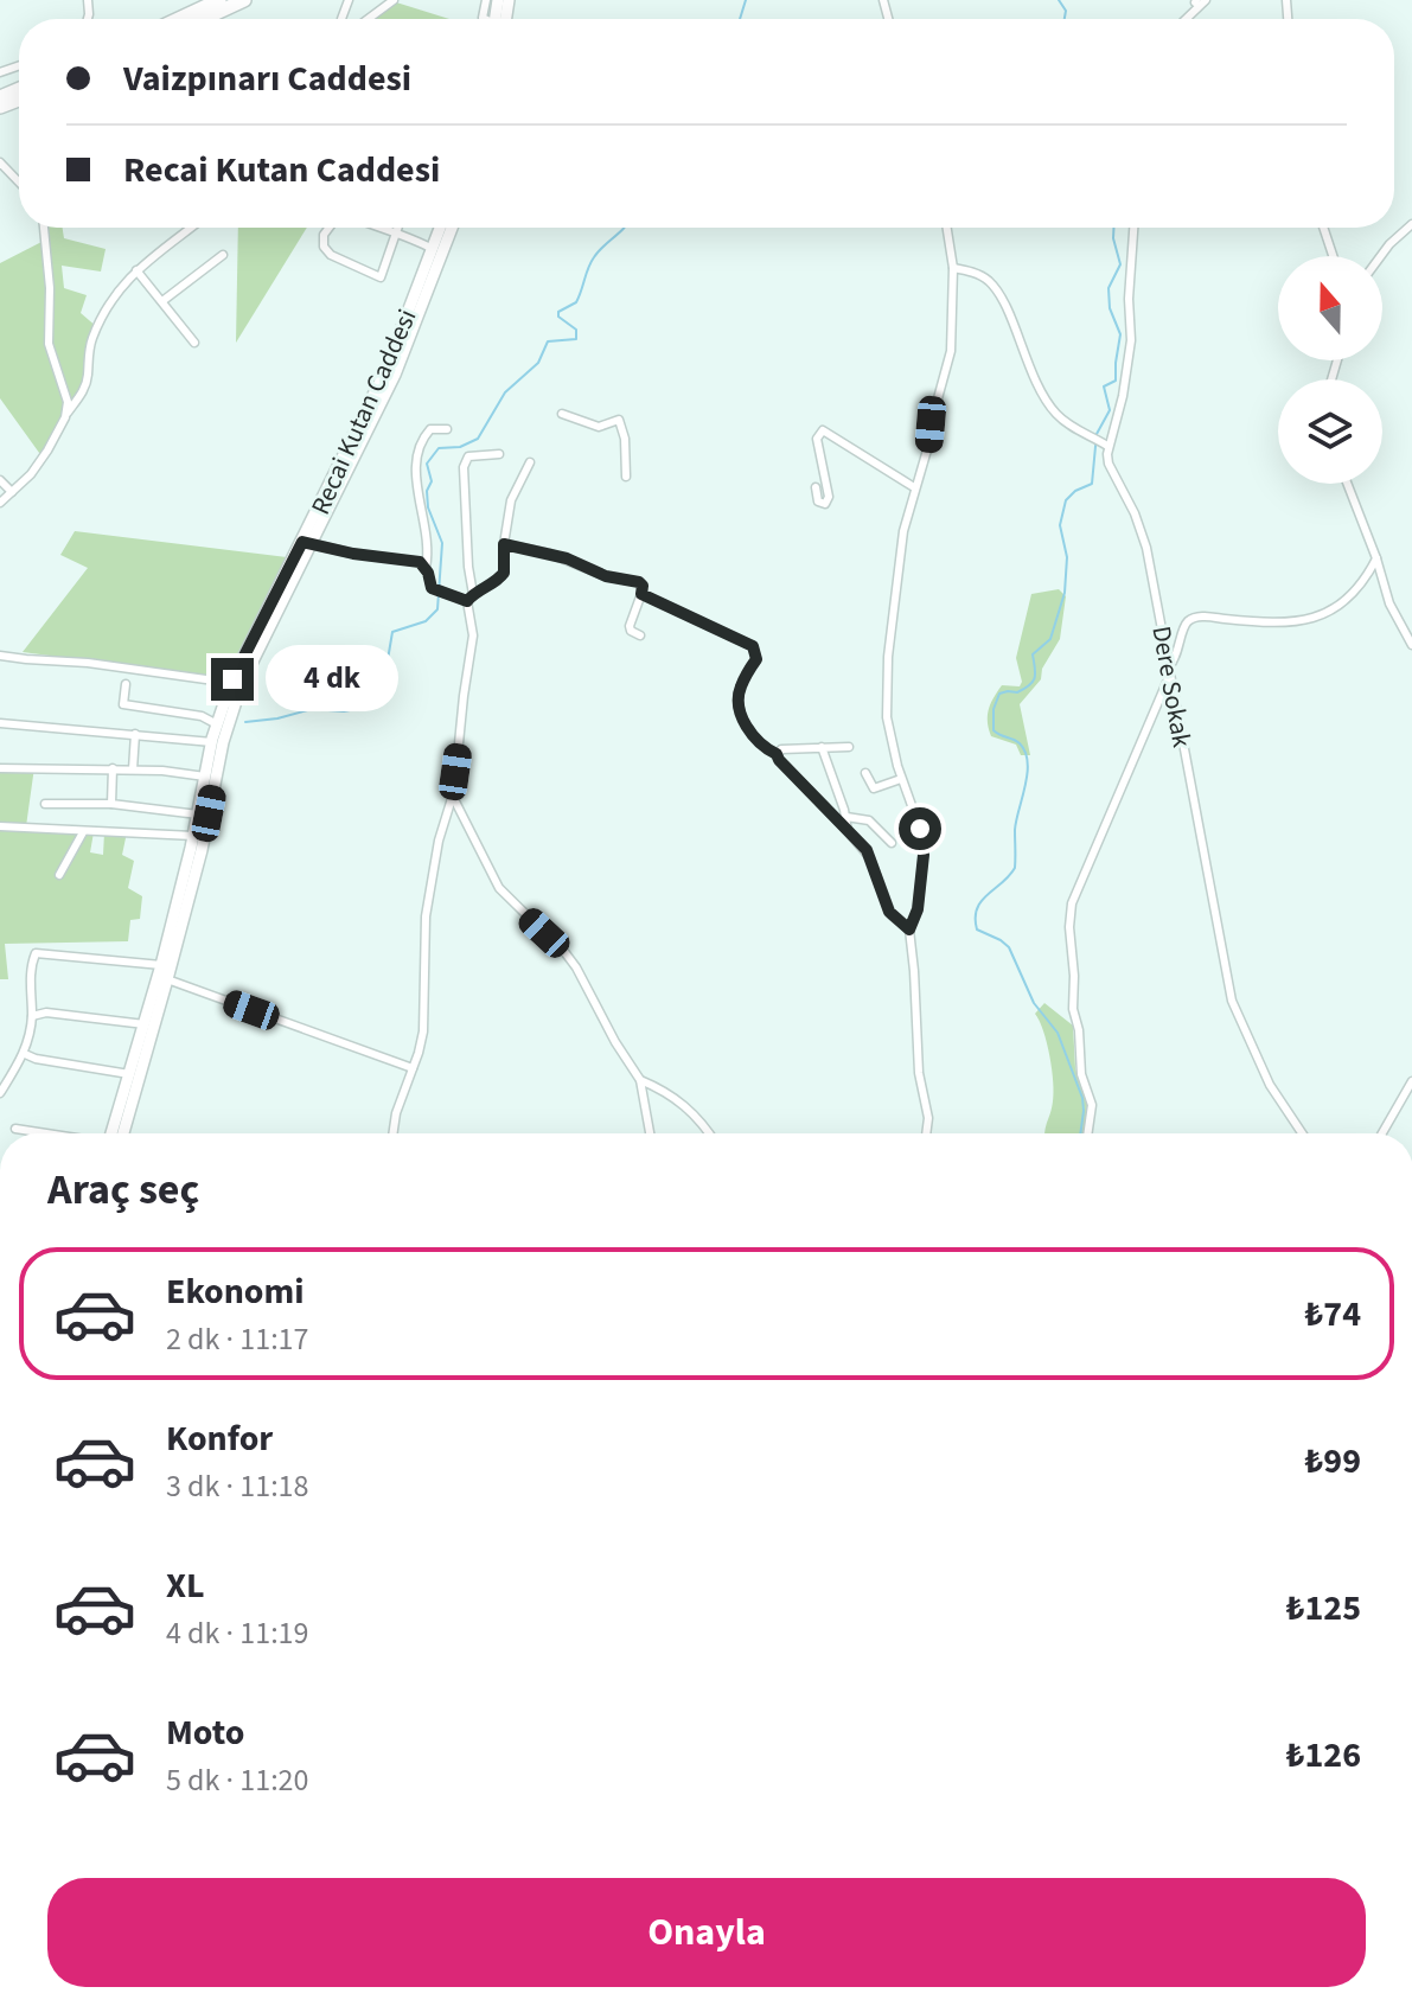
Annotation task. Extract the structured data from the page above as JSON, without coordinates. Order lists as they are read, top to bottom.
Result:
{
  "streets": {
    "main road": ["Recai Kutan Caddesi"],
    "street": ["Dere Sokak"]
  },
  "north": "top",
  "page": {
    "banner": ["Vaizpınarı Caddesi", "Recai Kutan Caddesi"],
    "bubble": "4 dk",
    "heading": "Araç seç",
    "list": [
      {
        "name": "Ekonomi",
        "note": "2 dk · 11:17",
        "value": "₺74"
      },
      {
        "name": "Konfor",
        "note": "3 dk · 11:18",
        "value": "₺99"
      },
      {
        "name": "XL",
        "note": "4 dk · 11:19",
        "value": "₺125"
      },
      {
        "name": "Moto",
        "note": "5 dk · 11:20",
        "value": "₺126"
      }
    ],
    "buttons": "Onayla"
  }
}
